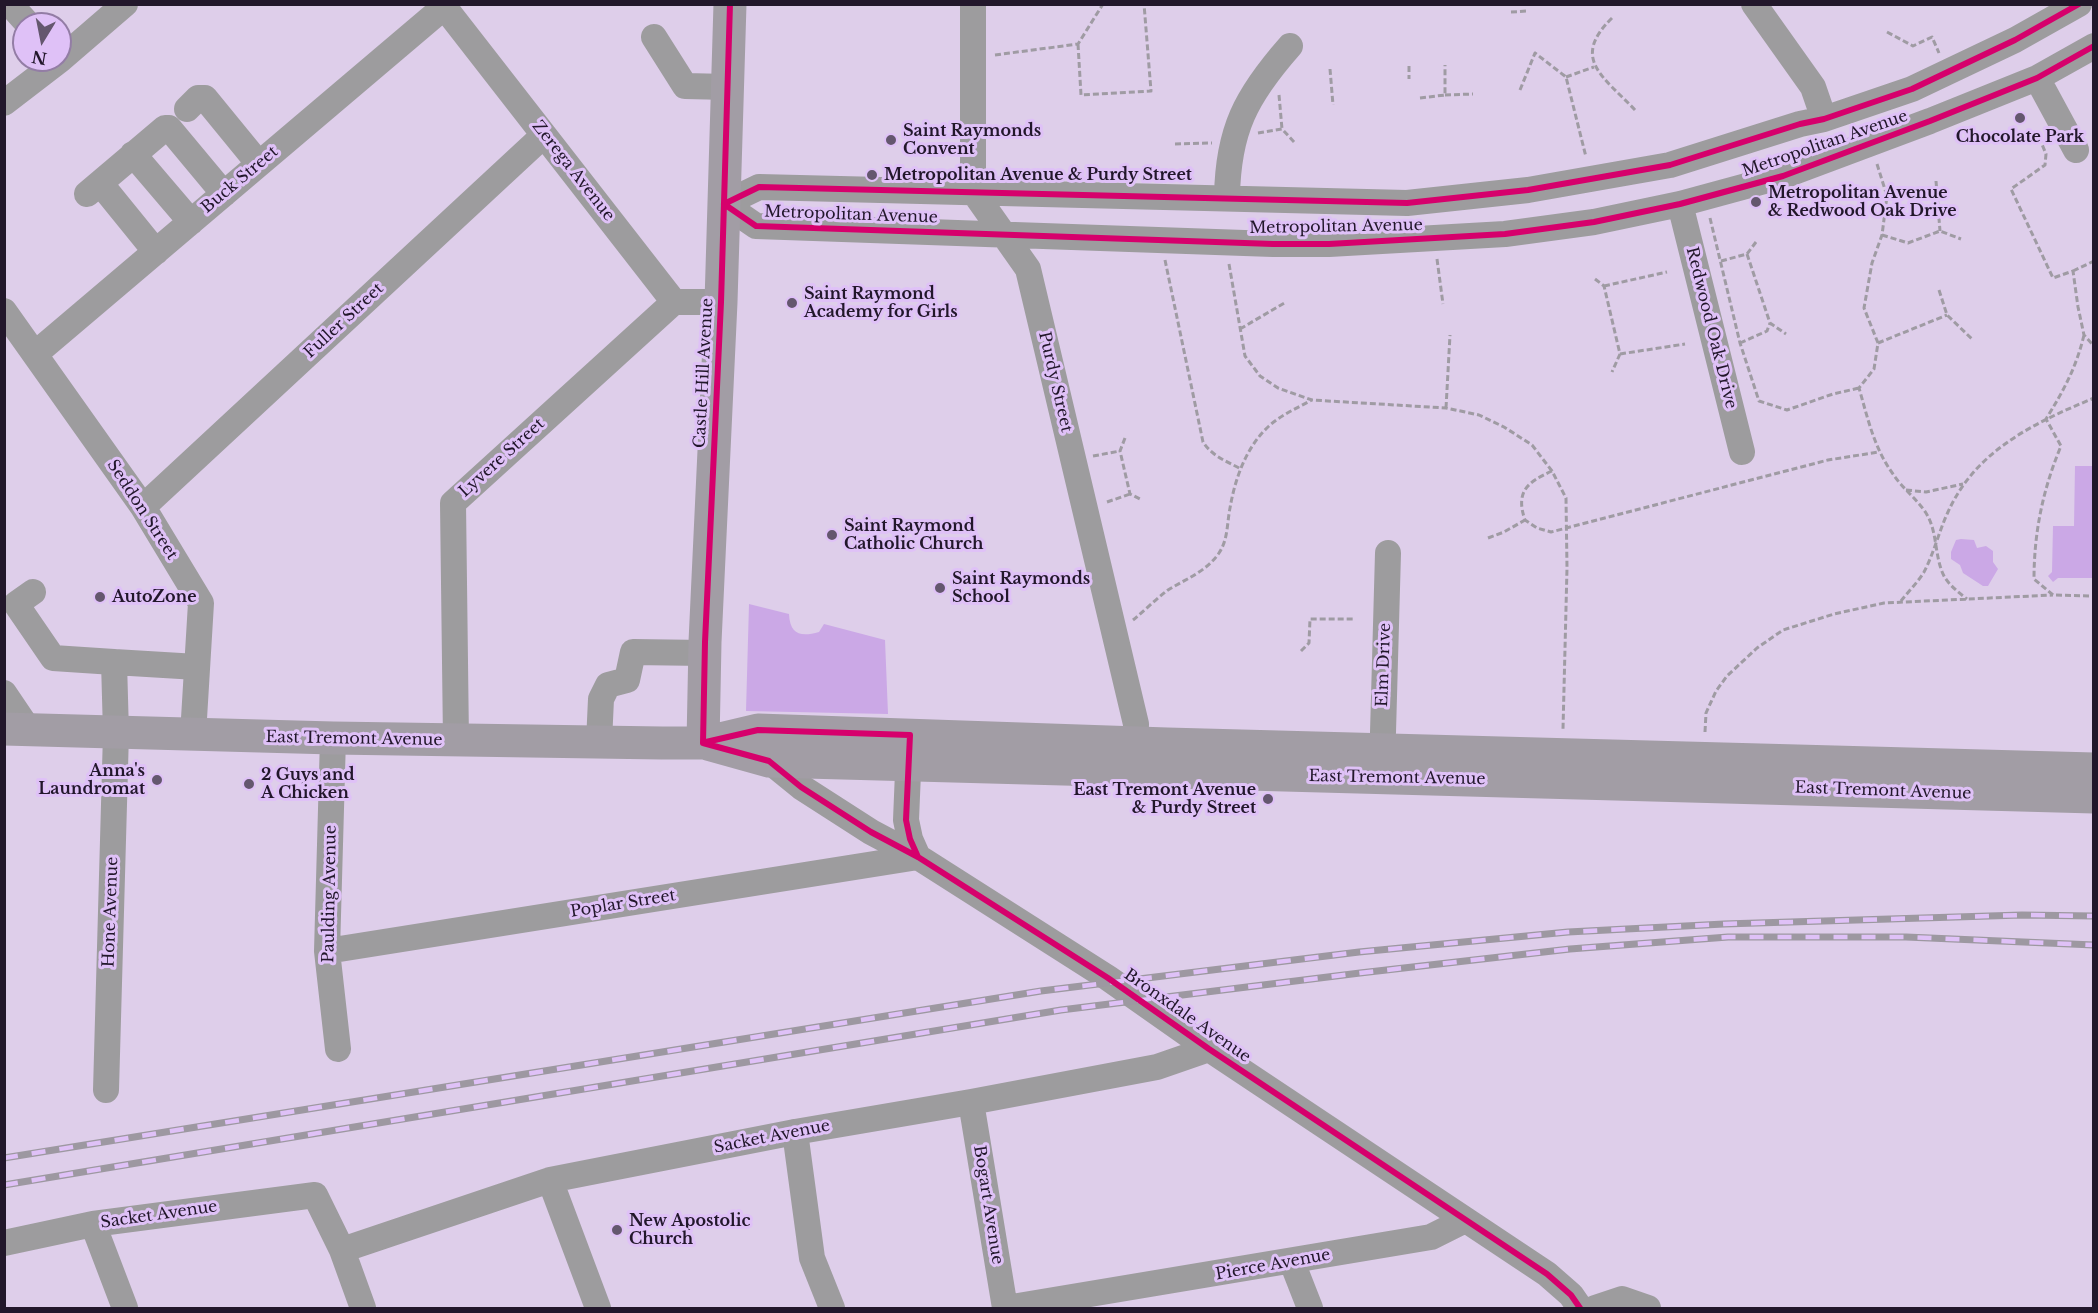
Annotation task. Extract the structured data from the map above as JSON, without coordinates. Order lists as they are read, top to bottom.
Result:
{
  "streets": {
    "main road": ["Castle Hill Avenue", "East Tremont Avenue"],
    "street": [
      "Metropolitan Avenue",
      "Zerega Avenue",
      "Buck Street",
      "Fuller Street",
      "Redwood Oak Drive",
      "Purdy Street",
      "Lyvere Street",
      "Seddon Street",
      "Elm Drive",
      "Paulding Avenue",
      "Poplar Street",
      "Hone Avenue",
      "Bronxdale Avenue",
      "Sacket Avenue",
      "Bogart Avenue",
      "Pierce Avenue"
    ]
  },
  "crossings": [
    ["Metropolitan Avenue", "Redwood Oak Drive"],
    ["Metropolitan Avenue", "Castle Hill Avenue"],
    ["Metropolitan Avenue", "Purdy Street"],
    ["Zerega Avenue", "Buck Street"],
    ["Zerega Avenue", "Fuller Street"],
    ["Zerega Avenue", "Lyvere Street"],
    ["Buck Street", "Seddon Street"],
    ["Fuller Street", "Seddon Street"],
    ["Castle Hill Avenue", "East Tremont Avenue"],
    ["Purdy Street", "East Tremont Avenue"],
    ["Lyvere Street", "East Tremont Avenue"],
    ["Seddon Street", "East Tremont Avenue"],
    ["Elm Drive", "East Tremont Avenue"],
    ["East Tremont Avenue", "Paulding Avenue"],
    ["East Tremont Avenue", "Hone Avenue"],
    ["East Tremont Avenue", "Bronxdale Avenue"],
    ["Paulding Avenue", "Poplar Street"],
    ["Poplar Street", "Bronxdale Avenue"],
    ["Bronxdale Avenue", "Sacket Avenue"],
    ["Bronxdale Avenue", "Pierce Avenue"],
    ["Sacket Avenue", "Bogart Avenue"],
    ["Bogart Avenue", "Pierce Avenue"]
  ],
  "places": [
    "Chocolate Park",
    "Saint Raymonds Convent",
    "Metropolitan Avenue & Purdy Street",
    "Metropolitan Avenue & Redwood Oak Drive",
    "Saint Raymond Academy for Girls",
    "Saint Raymond Catholic Church",
    "Saint Raymonds School",
    "AutoZone",
    "Anna's Laundromat",
    "2 Guys and A Chicken",
    "East Tremont Avenue & Purdy Street",
    "New Apostolic Church"
  ],
  "north": "bottom"
}
